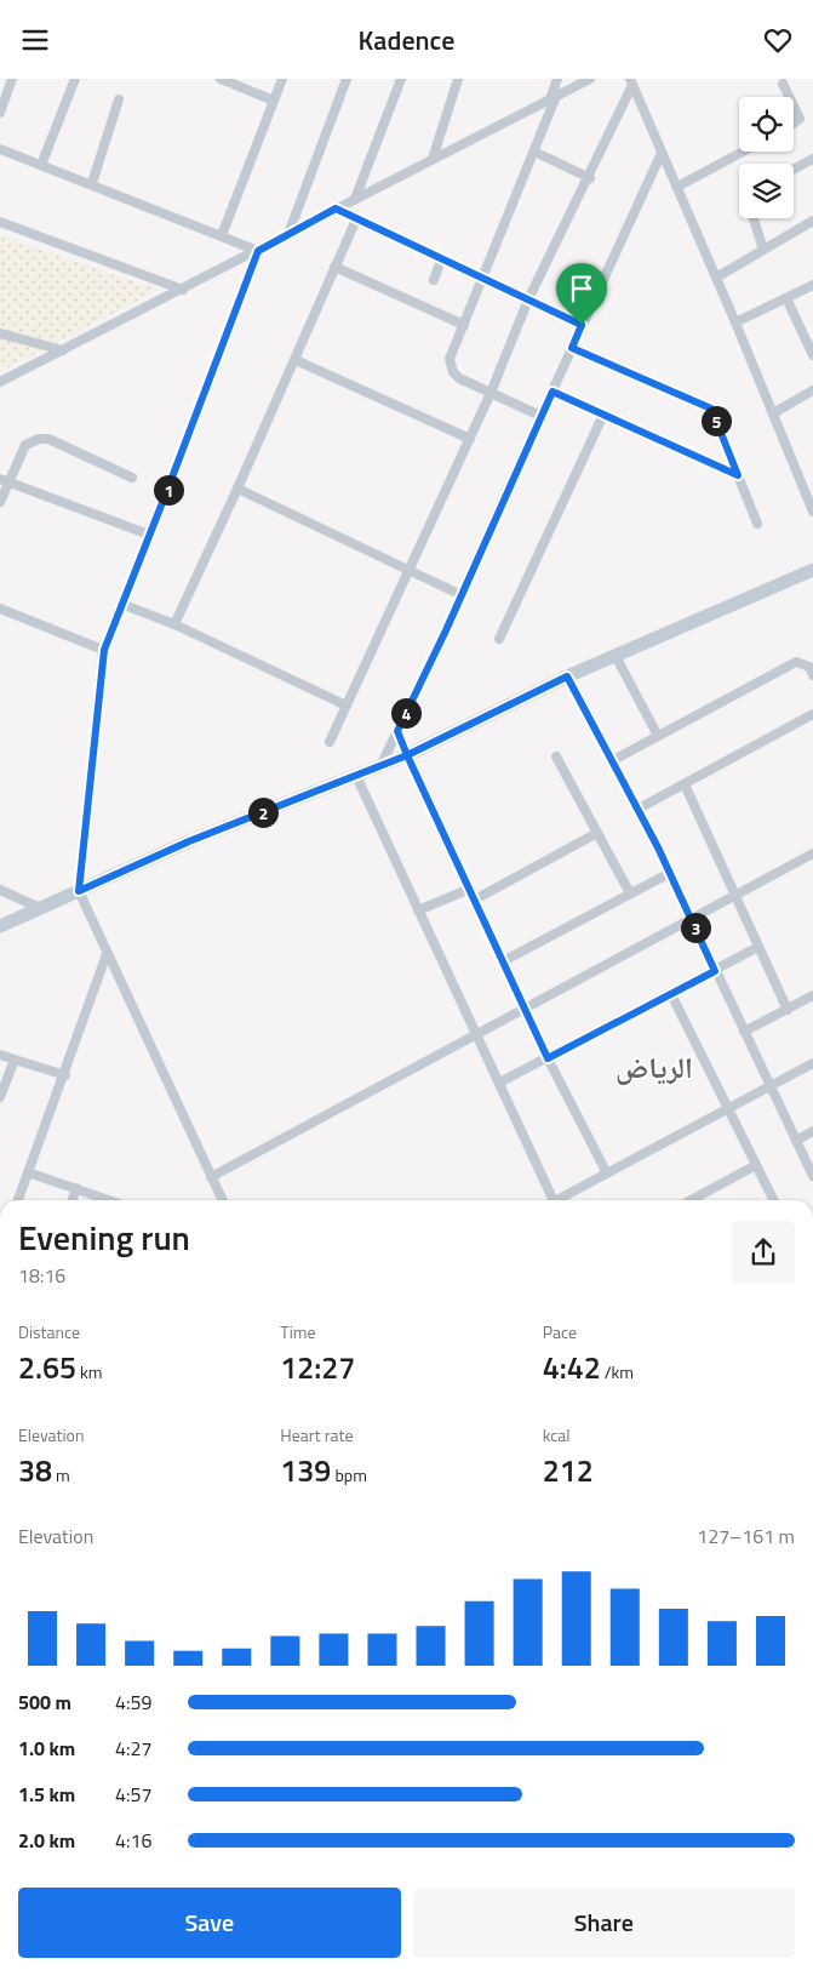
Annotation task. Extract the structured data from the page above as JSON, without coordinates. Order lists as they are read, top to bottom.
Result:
{
  "districts": ["الرياض"],
  "page": {
    "header": "Kadence",
    "pins": [
      "5",
      "1",
      "4",
      "2",
      "3"
    ],
    "heading": ["Evening run", "18:16"],
    "stats": [
      ["Distance", "2.65 km"],
      ["Time", "12:27"],
      ["Pace", "4:42 /km"],
      ["Elevation", "38 m"],
      ["Heart rate", "139 bpm"],
      ["kcal", "212"]
    ],
    "chart": ["Elevation", "127–161 m"],
    "list": [
      {
        "name": "500 m",
        "note": "4:59"
      },
      {
        "name": "1.0 km",
        "note": "4:27"
      },
      {
        "name": "1.5 km",
        "note": "4:57"
      },
      {
        "name": "2.0 km",
        "note": "4:16"
      }
    ],
    "buttons": ["Save", "Share"]
  }
}
